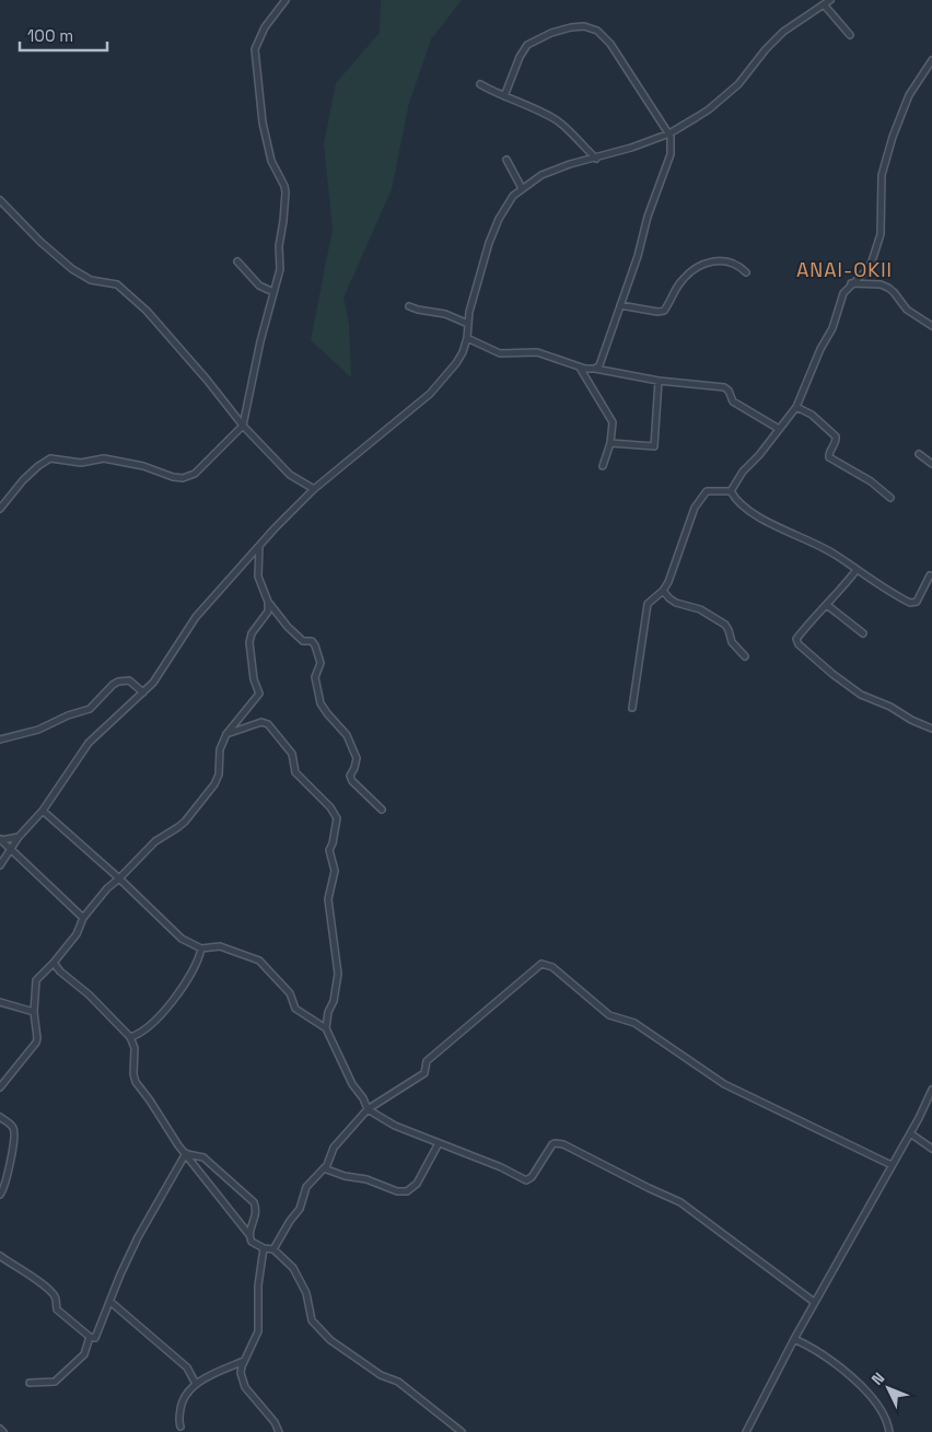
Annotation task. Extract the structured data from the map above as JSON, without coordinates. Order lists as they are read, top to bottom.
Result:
{
  "districts": ["ANAI-OKII"],
  "scale_bar": "100 m",
  "north": "top left"
}
